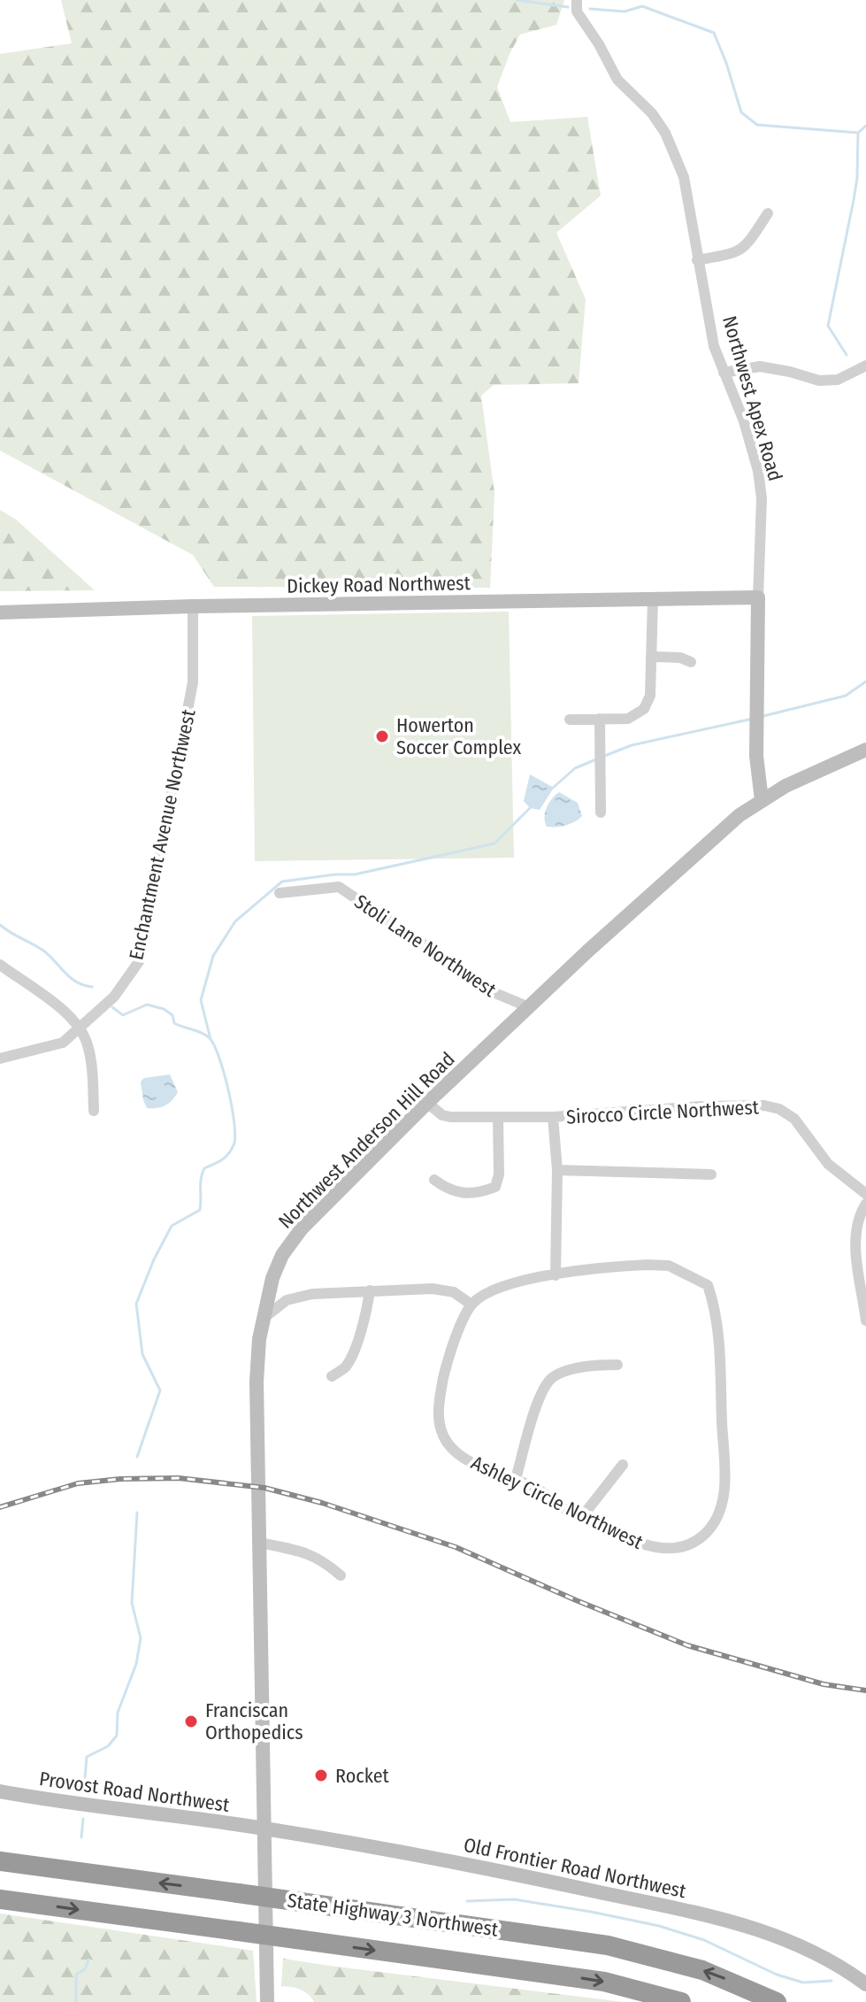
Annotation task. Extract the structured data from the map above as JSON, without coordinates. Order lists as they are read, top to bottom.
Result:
{
  "streets": {
    "highway": ["State Highway 3 Northwest"],
    "street": [
      "Northwest Apex Road",
      "Dickey Road Northwest",
      "Enchantment Avenue Northwest",
      "Stoli Lane Northwest",
      "Sirocco Circle Northwest",
      "Northwest Anderson Hill Road",
      "Ashley Circle Northwest",
      "Provost Road Northwest",
      "Old Frontier Road Northwest"
    ]
  },
  "crossings": [
    ["Northwest Apex Road", "Dickey Road Northwest"],
    ["Northwest Apex Road", "Northwest Anderson Hill Road"],
    ["Dickey Road Northwest", "Enchantment Avenue Northwest"],
    ["Stoli Lane Northwest", "Northwest Anderson Hill Road"],
    ["Sirocco Circle Northwest", "Northwest Anderson Hill Road"],
    ["Northwest Anderson Hill Road", "Provost Road Northwest"],
    ["Northwest Anderson Hill Road", "Old Frontier Road Northwest"],
    ["Provost Road Northwest", "Old Frontier Road Northwest"]
  ],
  "places": ["Howerton Soccer Complex", "Franciscan Orthopedics", "Rocket"]
}
